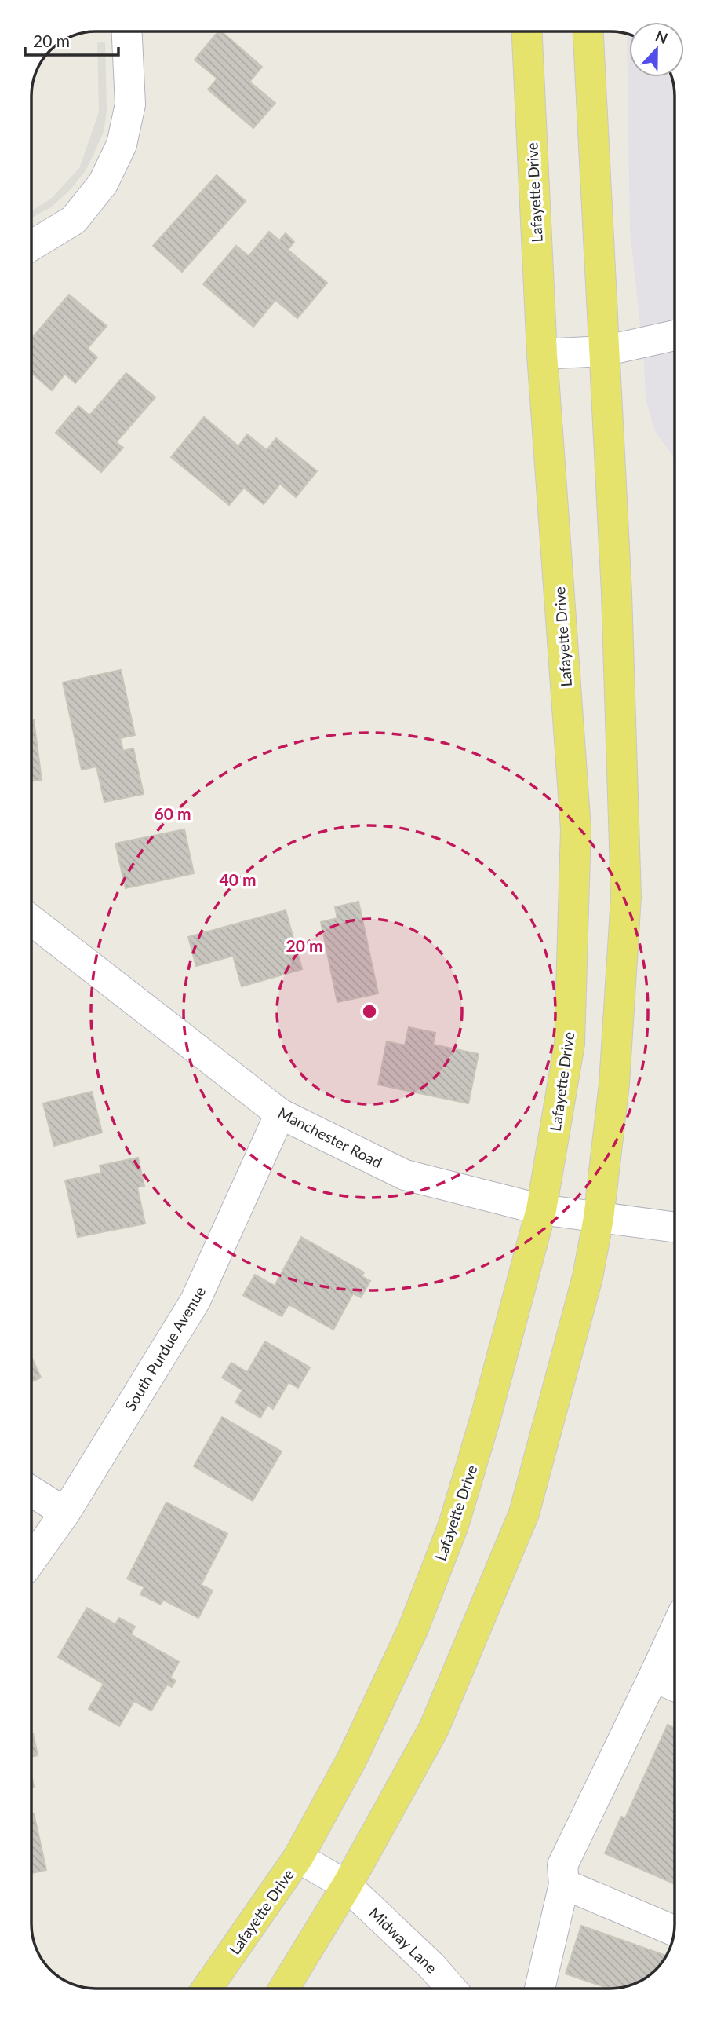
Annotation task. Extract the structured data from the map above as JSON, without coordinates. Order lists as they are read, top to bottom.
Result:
{
  "streets": {
    "main road": ["Lafayette Drive"],
    "street": ["Manchester Road", "South Purdue Avenue", "Midway Lane"]
  },
  "crossings": [
    ["Lafayette Drive", "Manchester Road"],
    ["Lafayette Drive", "Midway Lane"],
    ["Manchester Road", "South Purdue Avenue"]
  ],
  "scale_bar": "20 m",
  "north": "top",
  "rings": ["60 m", "40 m", "20 m"]
}
